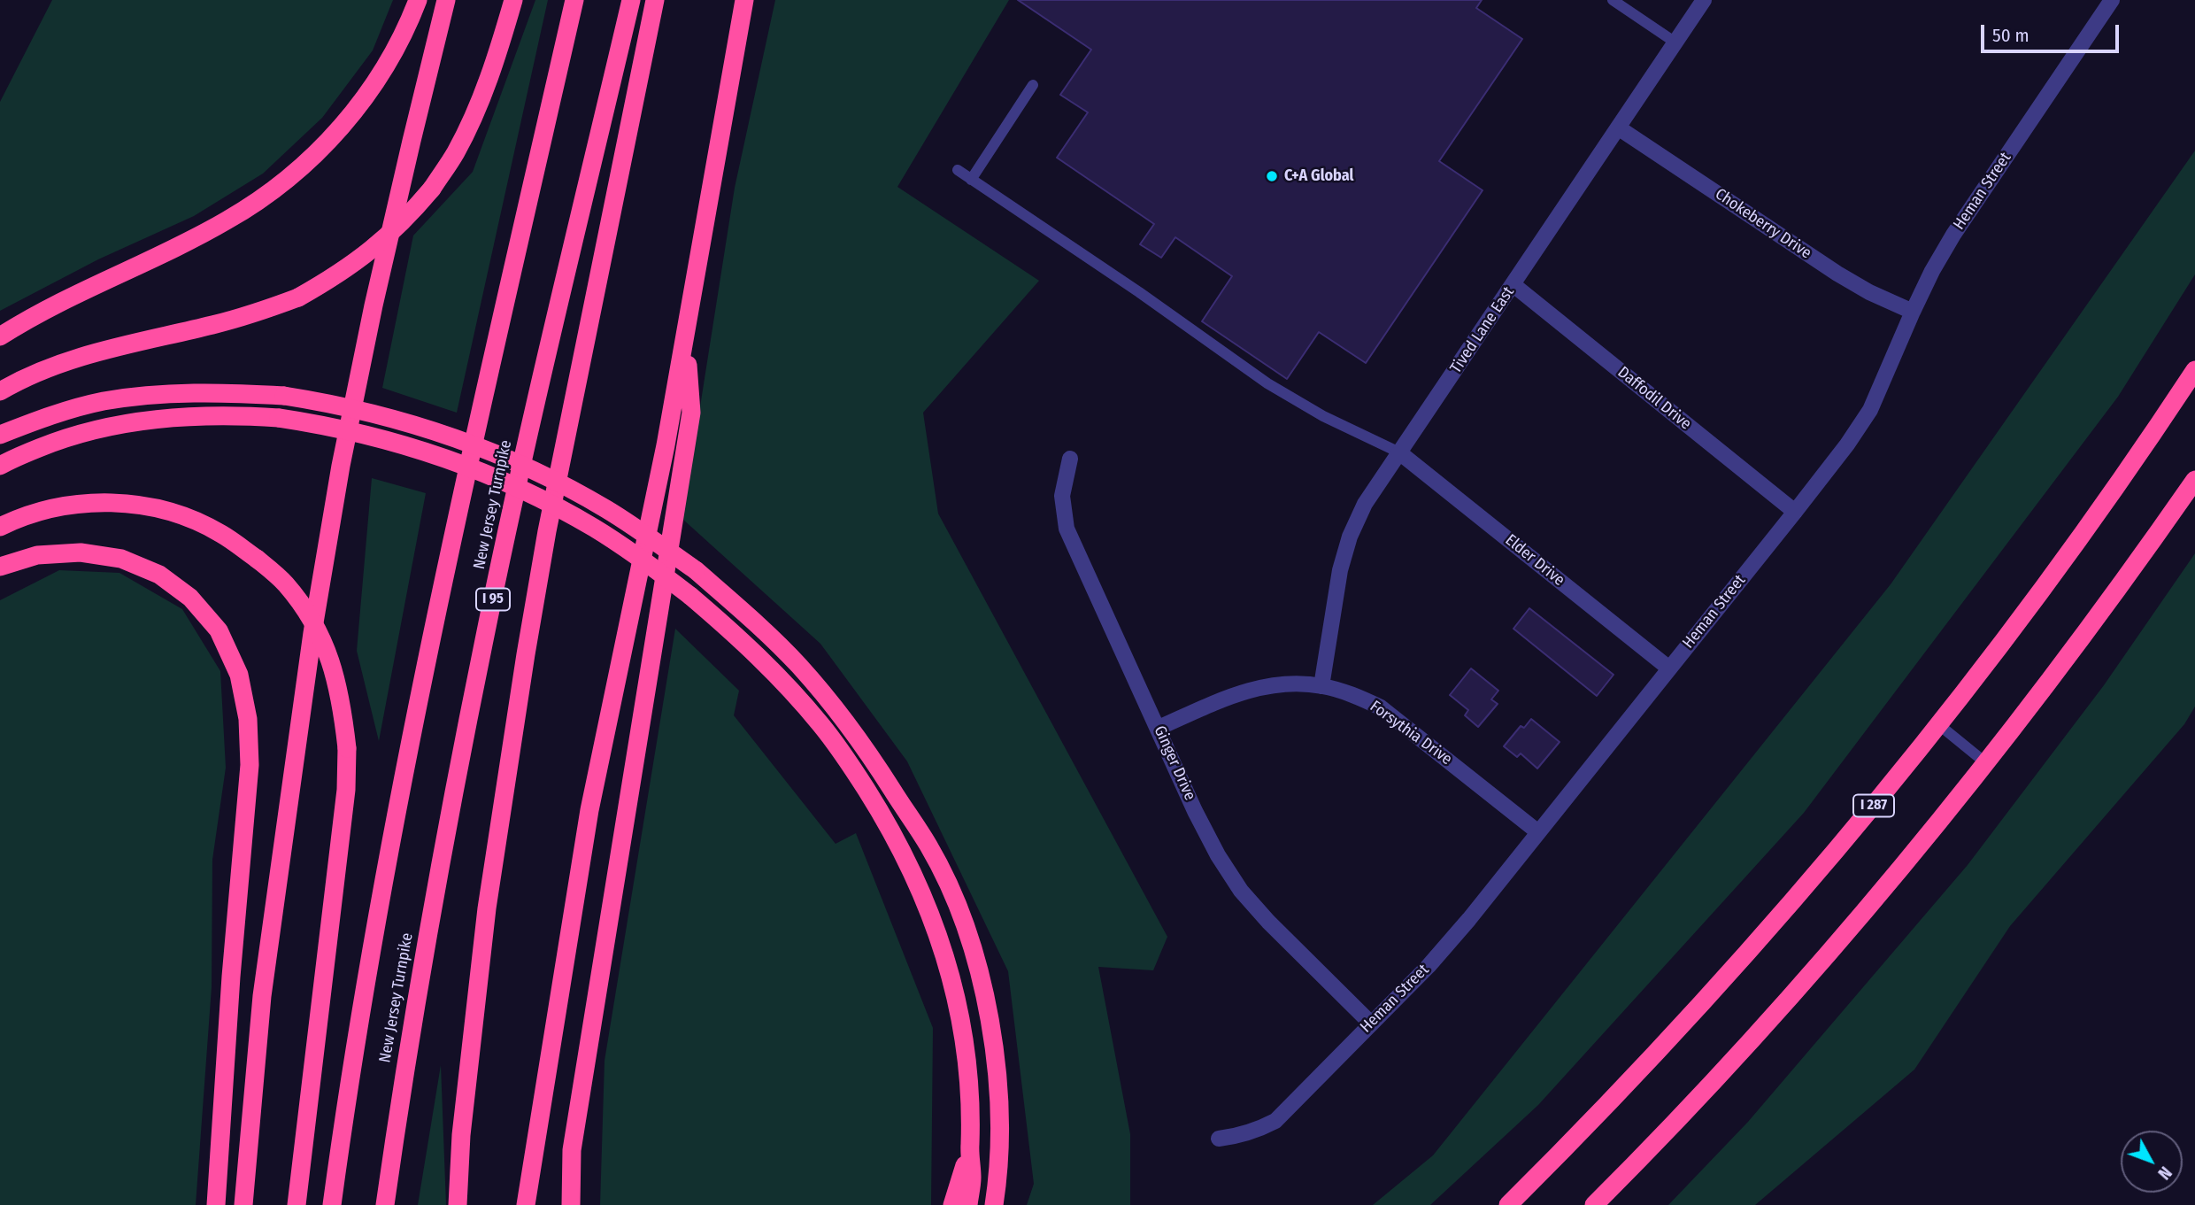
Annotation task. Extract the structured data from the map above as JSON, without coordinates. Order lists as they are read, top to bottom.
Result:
{
  "streets": {
    "highway": ["New Jersey Turnpike", "I 95", "I 287"],
    "street": [
      "Heman Street",
      "Chokeberry Drive",
      "Tived Lane East",
      "Daffodil Drive",
      "Elder Drive",
      "Forsythia Drive",
      "Ginger Drive"
    ]
  },
  "crossings": [
    ["Heman Street", "Chokeberry Drive"],
    ["Heman Street", "Daffodil Drive"],
    ["Heman Street", "Elder Drive"],
    ["Heman Street", "Forsythia Drive"],
    ["Heman Street", "Ginger Drive"],
    ["Chokeberry Drive", "Tived Lane East"],
    ["Tived Lane East", "Daffodil Drive"],
    ["Tived Lane East", "Elder Drive"],
    ["Tived Lane East", "Forsythia Drive"],
    ["Forsythia Drive", "Ginger Drive"]
  ],
  "places": ["C+A Global"],
  "scale_bar": "50 m",
  "north": "bottom right"
}
